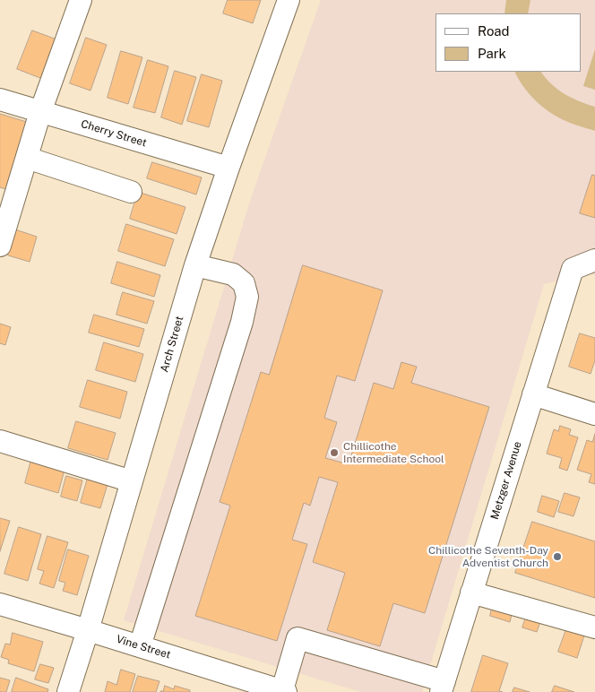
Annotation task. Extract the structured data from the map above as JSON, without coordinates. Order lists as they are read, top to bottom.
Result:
{
  "streets": {
    "street": [
      "Cherry Street",
      "Arch Street",
      "Metzger Avenue",
      "Vine Street"
    ]
  },
  "crossings": [
    ["Cherry Street", "Arch Street"],
    ["Arch Street", "Vine Street"]
  ],
  "places": ["Chillicothe Intermediate School", "Chillicothe Seventh-Day Adventist Church"],
  "legend": ["Road", "Park"]
}
